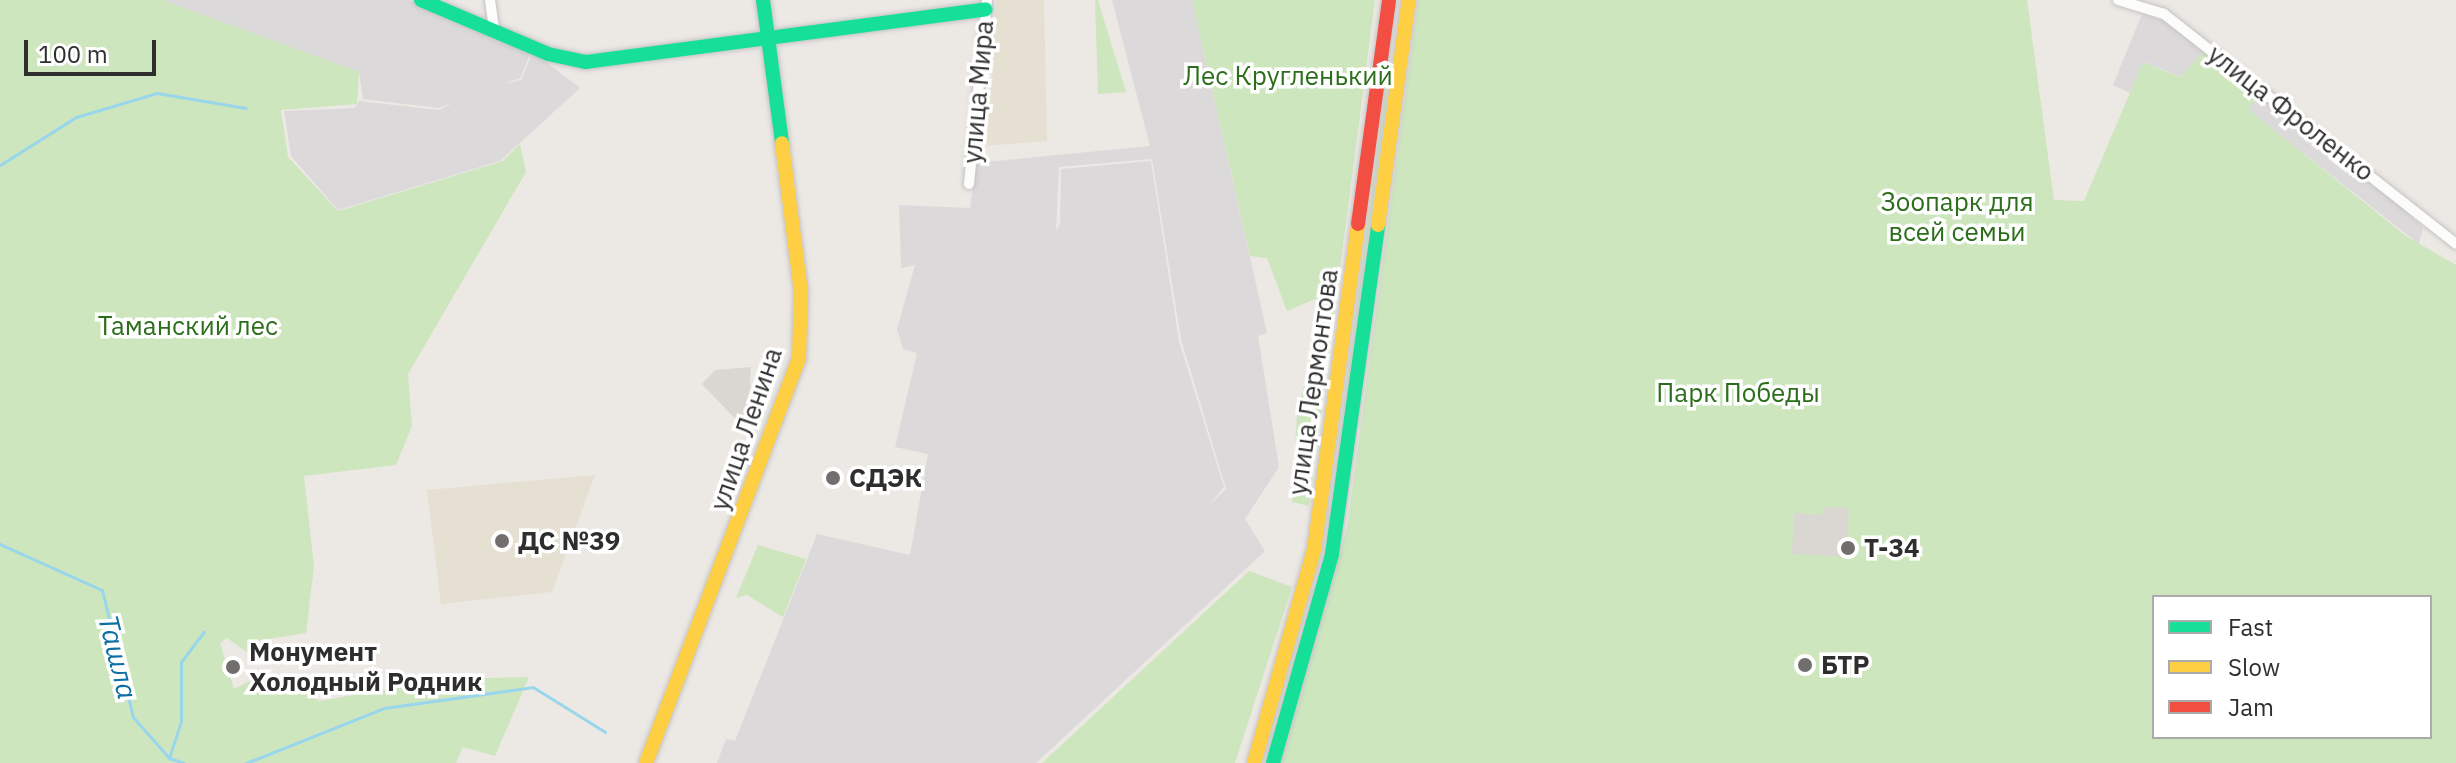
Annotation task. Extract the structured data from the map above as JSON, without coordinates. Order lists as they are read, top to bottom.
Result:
{
  "streets": {
    "main road": ["улица Лермонтова", "улица Ленина"],
    "street": ["улица Мира", "улица Фроленко"]
  },
  "water": ["Ташла"],
  "parks": [
    "Лес Кругленький",
    "Зоопарк для всей семьи",
    "Таманский лес",
    "Парк Победы"
  ],
  "places": [
    "СДЭК",
    "ДС №39",
    "Т-34",
    "БТР",
    "Монумент Холодный Родник"
  ],
  "legend": ["Fast", "Slow", "Jam"],
  "scale_bar": "100 m"
}
